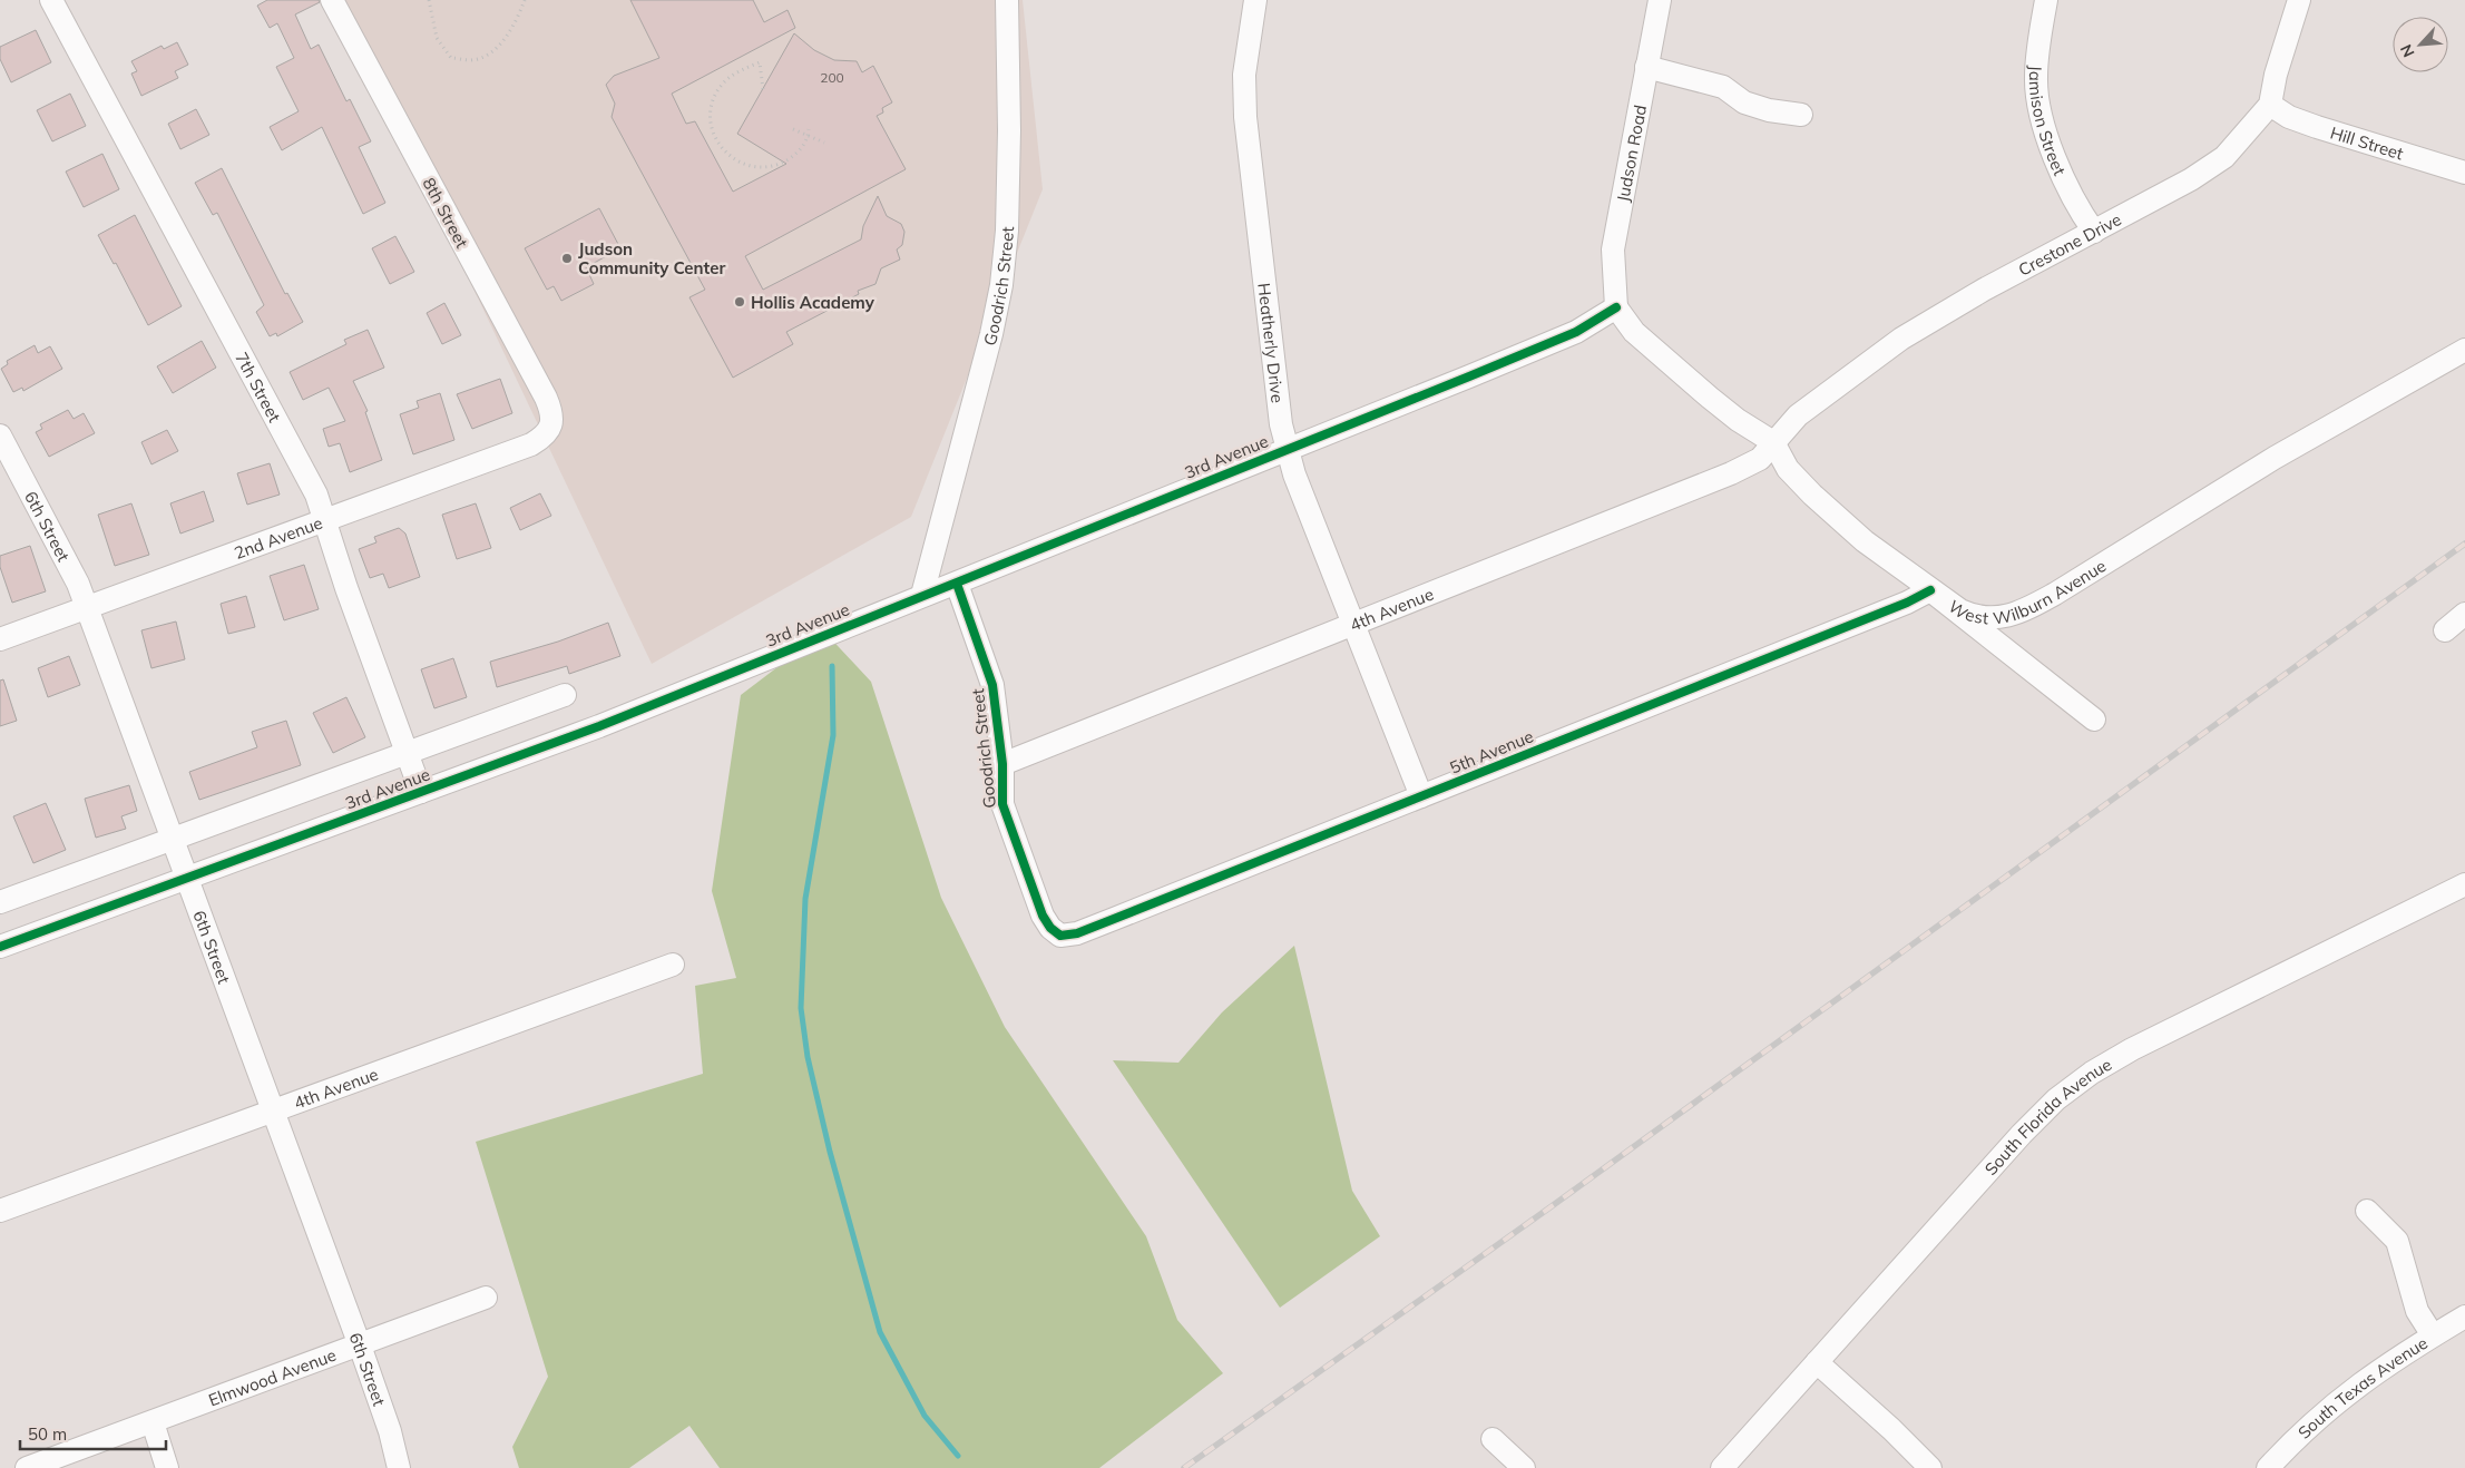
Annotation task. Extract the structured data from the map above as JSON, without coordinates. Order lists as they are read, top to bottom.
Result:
{
  "streets": {
    "street": [
      "Jamison Street",
      "Hill Street",
      "Judson Road",
      "8th Street",
      "Crestone Drive",
      "Goodrich Street",
      "Heatherly Drive",
      "7th Street",
      "3rd Avenue",
      "6th Street",
      "2nd Avenue",
      "West Wilburn Avenue",
      "4th Avenue",
      "5th Avenue",
      "South Florida Avenue",
      "Elmwood Avenue",
      "South Texas Avenue"
    ]
  },
  "crossings": [
    ["Jamison Street", "Crestone Drive"],
    ["Hill Street", "Crestone Drive"],
    ["Judson Road", "3rd Avenue"],
    ["8th Street", "2nd Avenue"],
    ["Crestone Drive", "West Wilburn Avenue"],
    ["Crestone Drive", "4th Avenue"],
    ["Goodrich Street", "3rd Avenue"],
    ["Goodrich Street", "4th Avenue"],
    ["Goodrich Street", "5th Avenue"],
    ["Heatherly Drive", "3rd Avenue"],
    ["Heatherly Drive", "4th Avenue"],
    ["Heatherly Drive", "5th Avenue"],
    ["7th Street", "3rd Avenue"],
    ["7th Street", "2nd Avenue"],
    ["3rd Avenue", "6th Street"],
    ["6th Street", "2nd Avenue"],
    ["6th Street", "4th Avenue"],
    ["6th Street", "Elmwood Avenue"],
    ["West Wilburn Avenue", "4th Avenue"],
    ["West Wilburn Avenue", "5th Avenue"]
  ],
  "places": ["Judson Community Center", "Hollis Academy"],
  "house_numbers": ["200"],
  "scale_bar": "50 m",
  "north": "bottom left"
}
